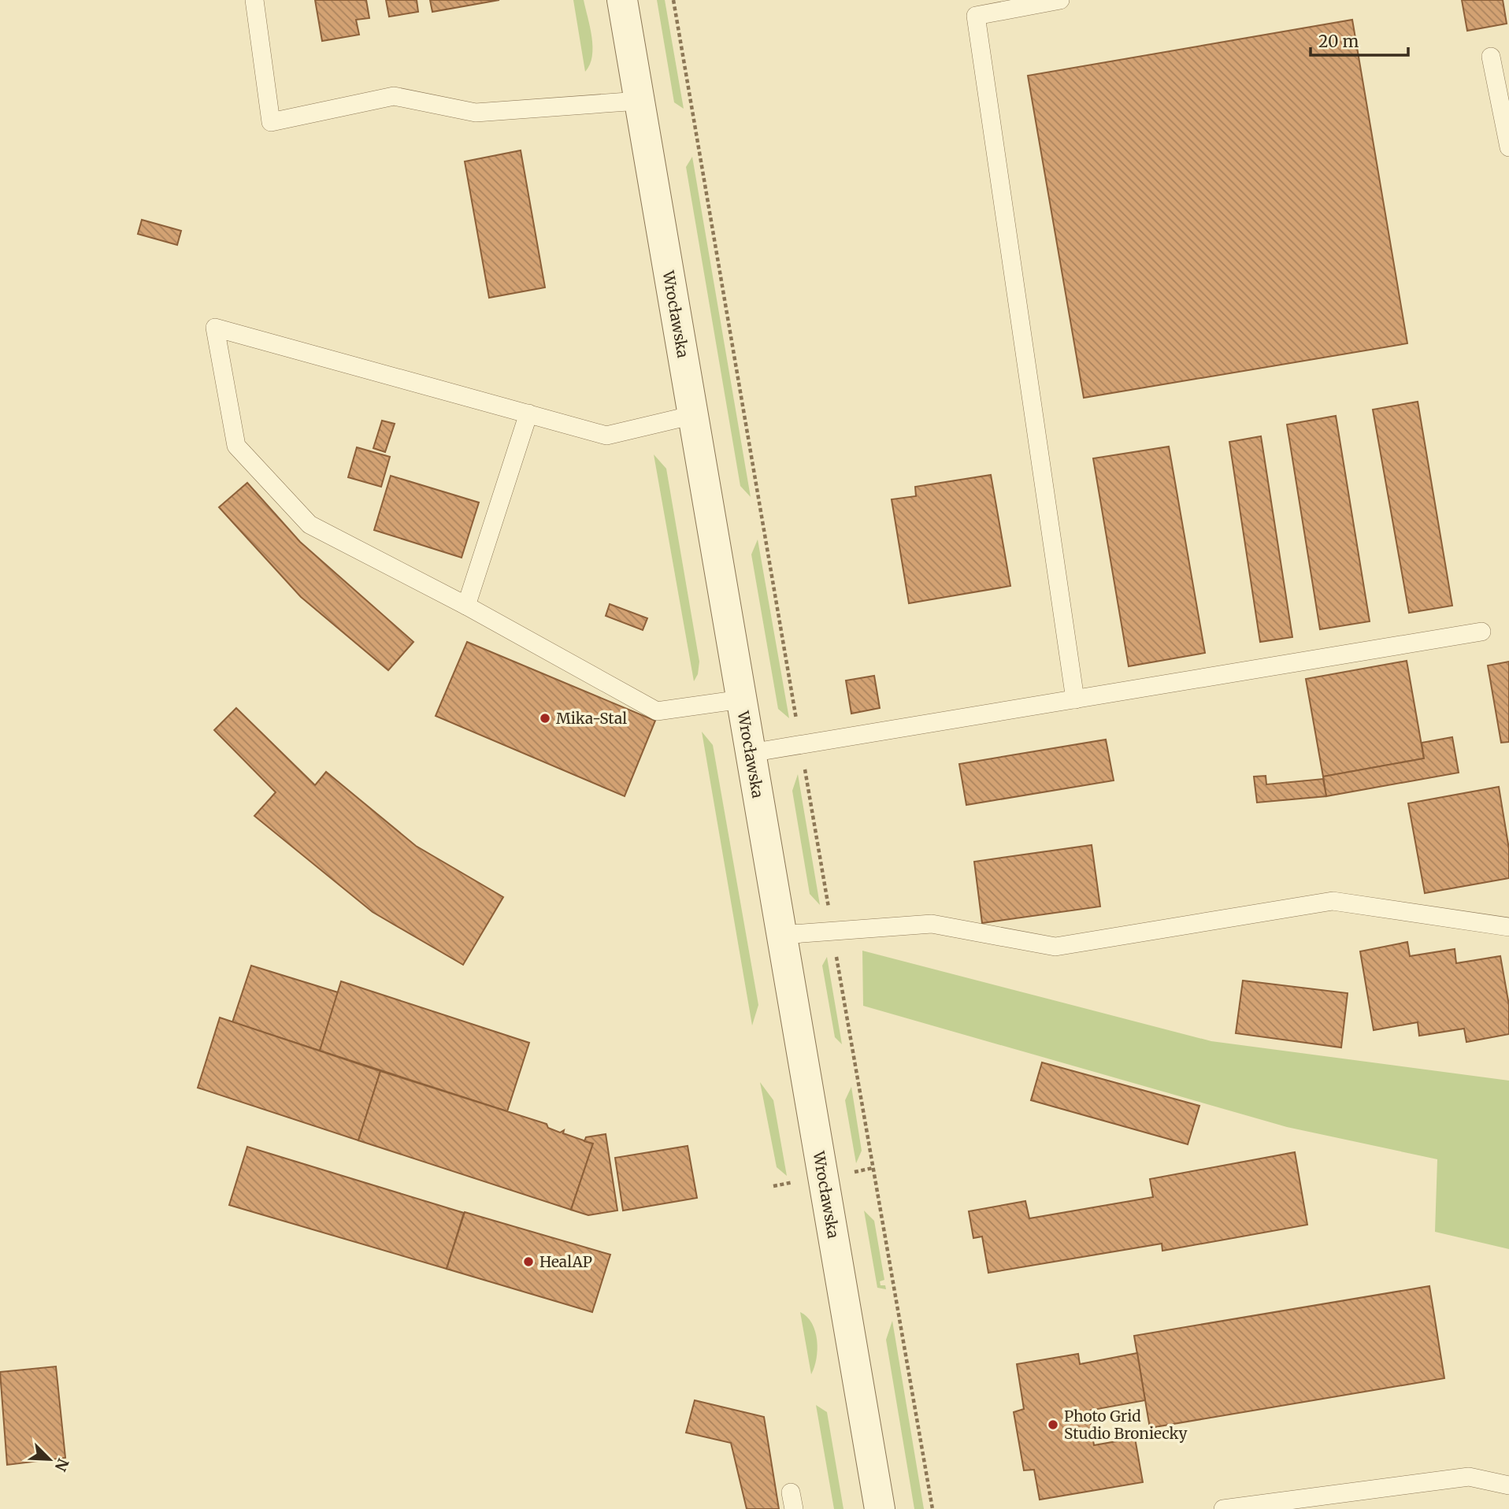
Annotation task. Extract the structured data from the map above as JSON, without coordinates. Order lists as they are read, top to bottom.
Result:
{
  "streets": {
    "street": ["Wrocławska"]
  },
  "places": ["Mika-Stal", "HealAP", "Photo Grid Studio Broniecky"],
  "scale_bar": "20 m",
  "north": "bottom right"
}
